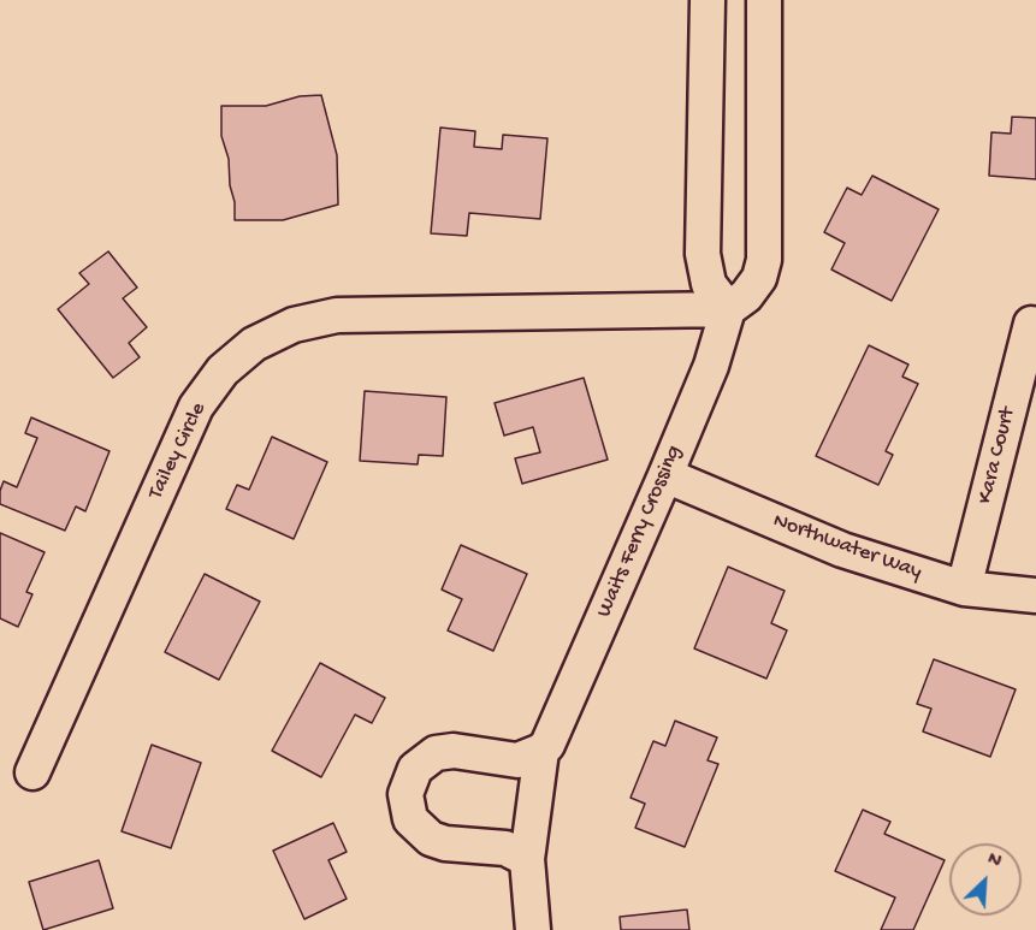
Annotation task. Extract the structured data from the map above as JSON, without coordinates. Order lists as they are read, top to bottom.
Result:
{
  "streets": {
    "street": [
      "Tailey Circle",
      "Kara Court",
      "Waits Ferry Crossing",
      "Northwater Way"
    ]
  },
  "crossings": [
    ["Tailey Circle", "Waits Ferry Crossing"],
    ["Kara Court", "Northwater Way"],
    ["Waits Ferry Crossing", "Northwater Way"]
  ],
  "north": "top right"
}
